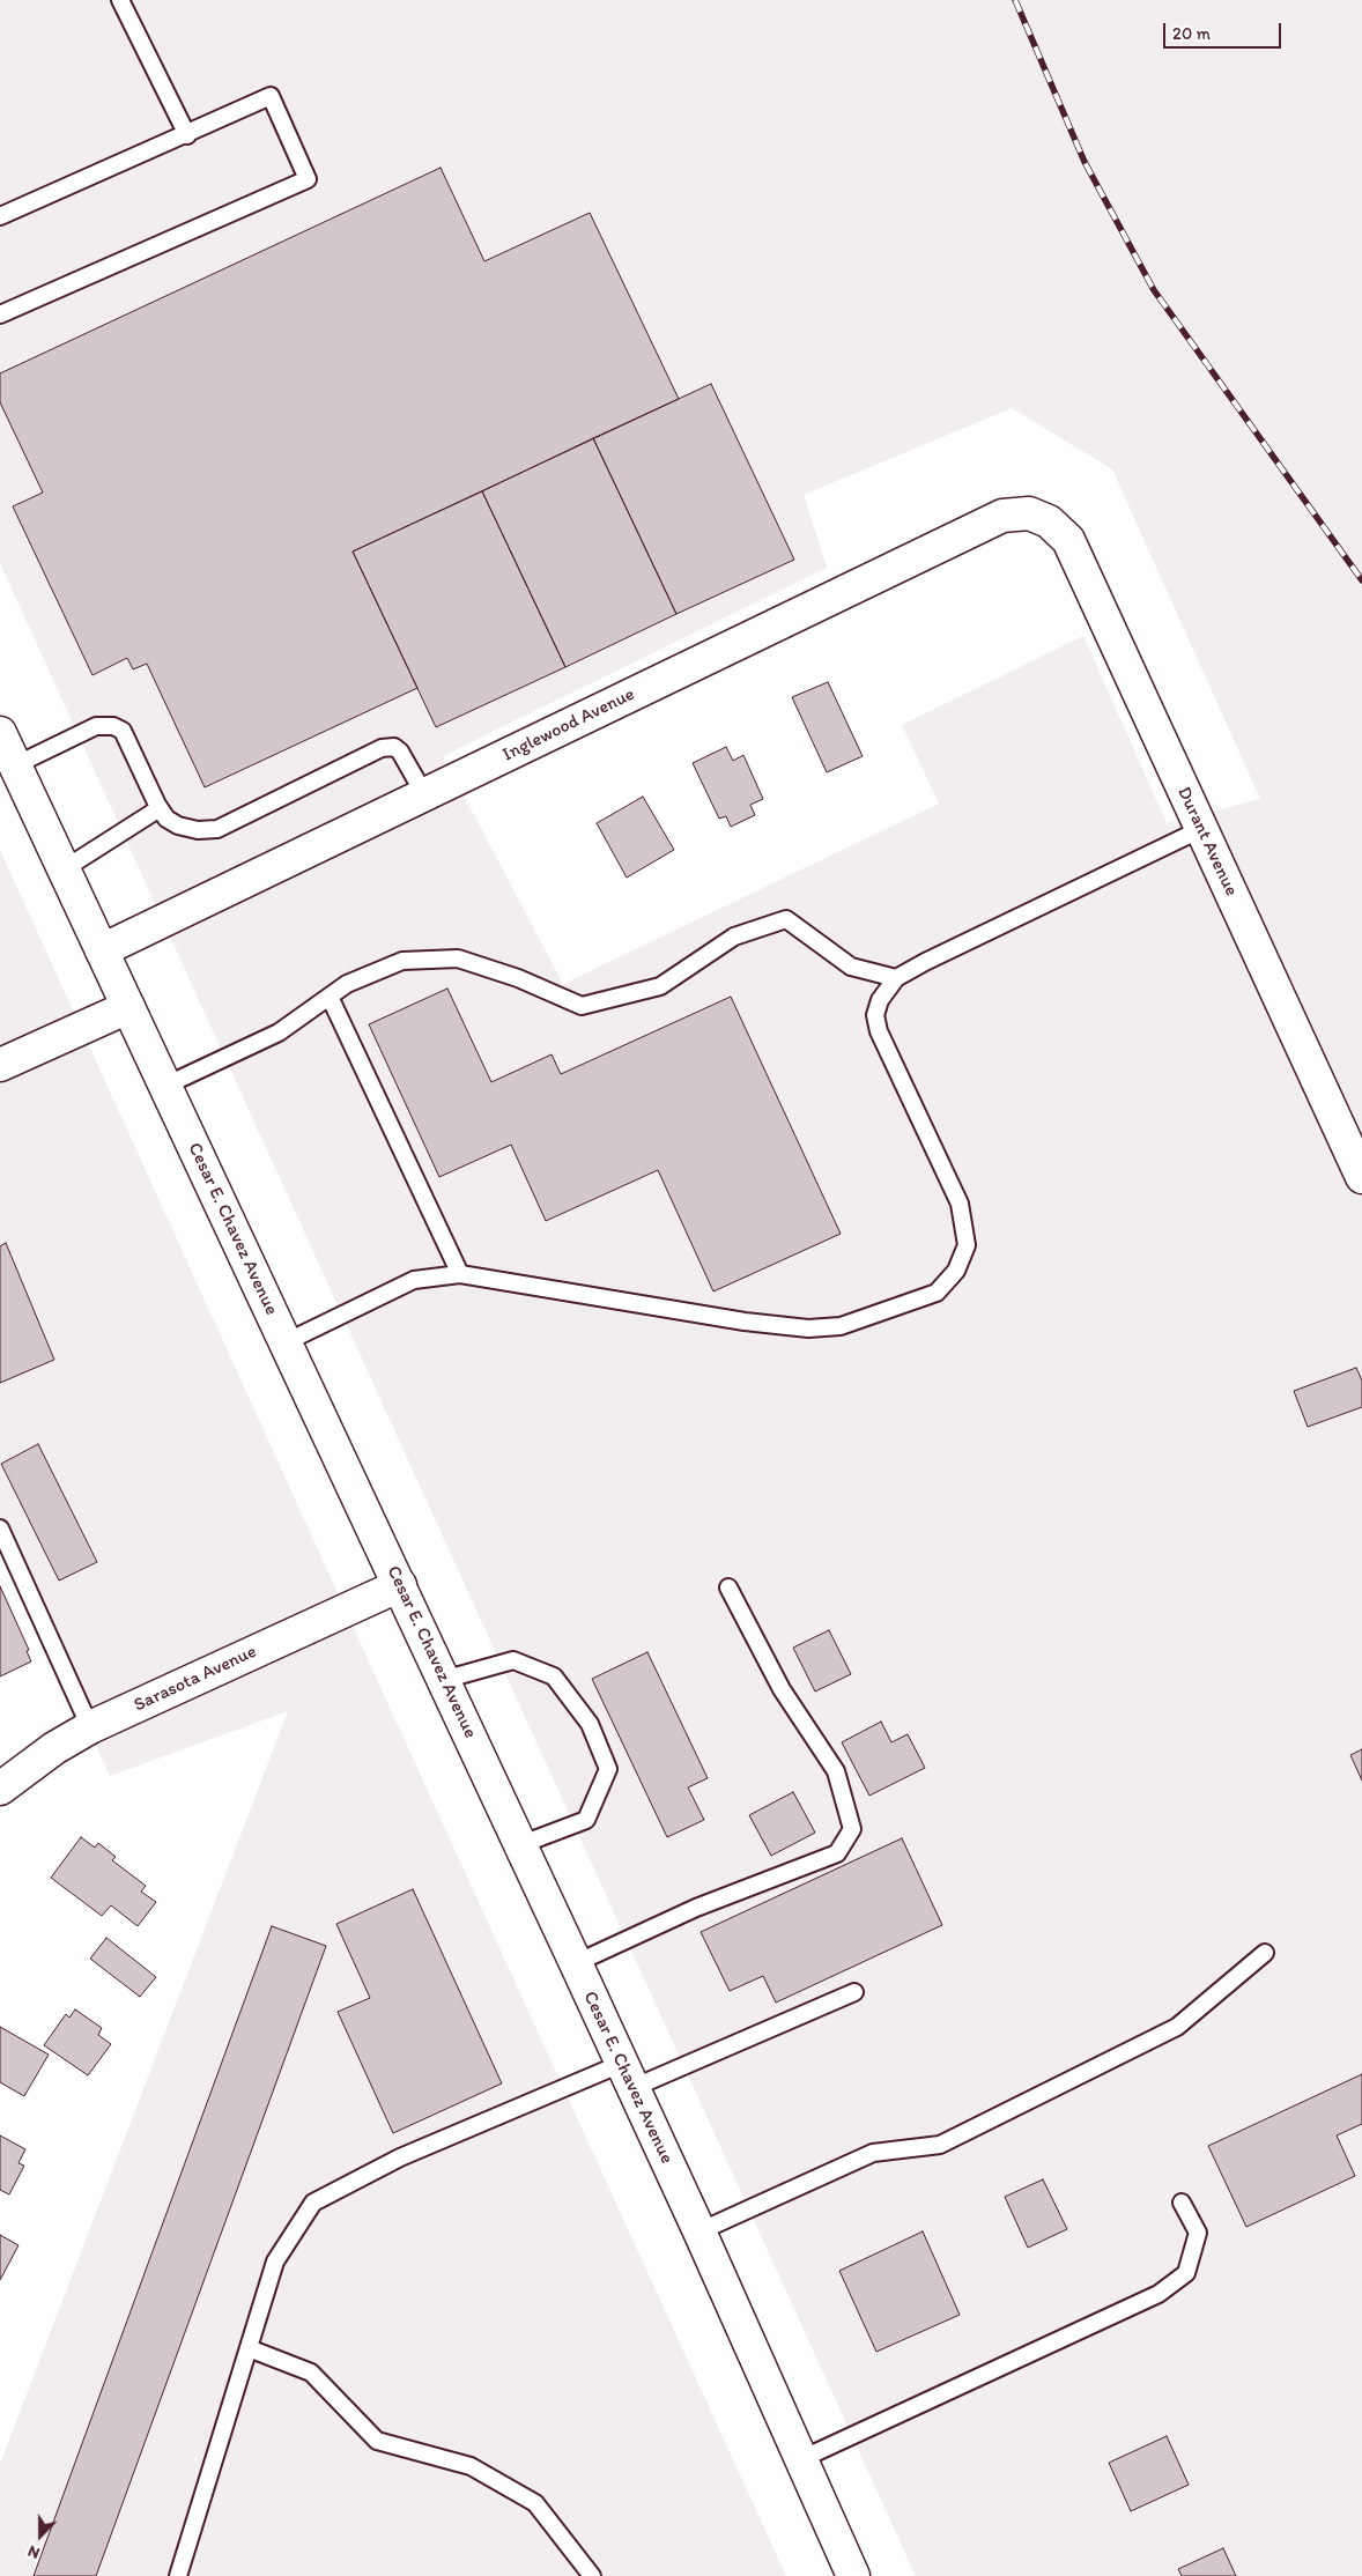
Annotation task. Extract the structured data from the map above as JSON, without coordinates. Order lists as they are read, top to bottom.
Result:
{
  "streets": {
    "street": [
      "Inglewood Avenue",
      "Durant Avenue",
      "Cesar E. Chavez Avenue",
      "Sarasota Avenue"
    ]
  },
  "crossings": [
    ["Inglewood Avenue", "Durant Avenue"],
    ["Inglewood Avenue", "Cesar E. Chavez Avenue"],
    ["Cesar E. Chavez Avenue", "Sarasota Avenue"]
  ],
  "scale_bar": "20 m",
  "north": "bottom"
}
